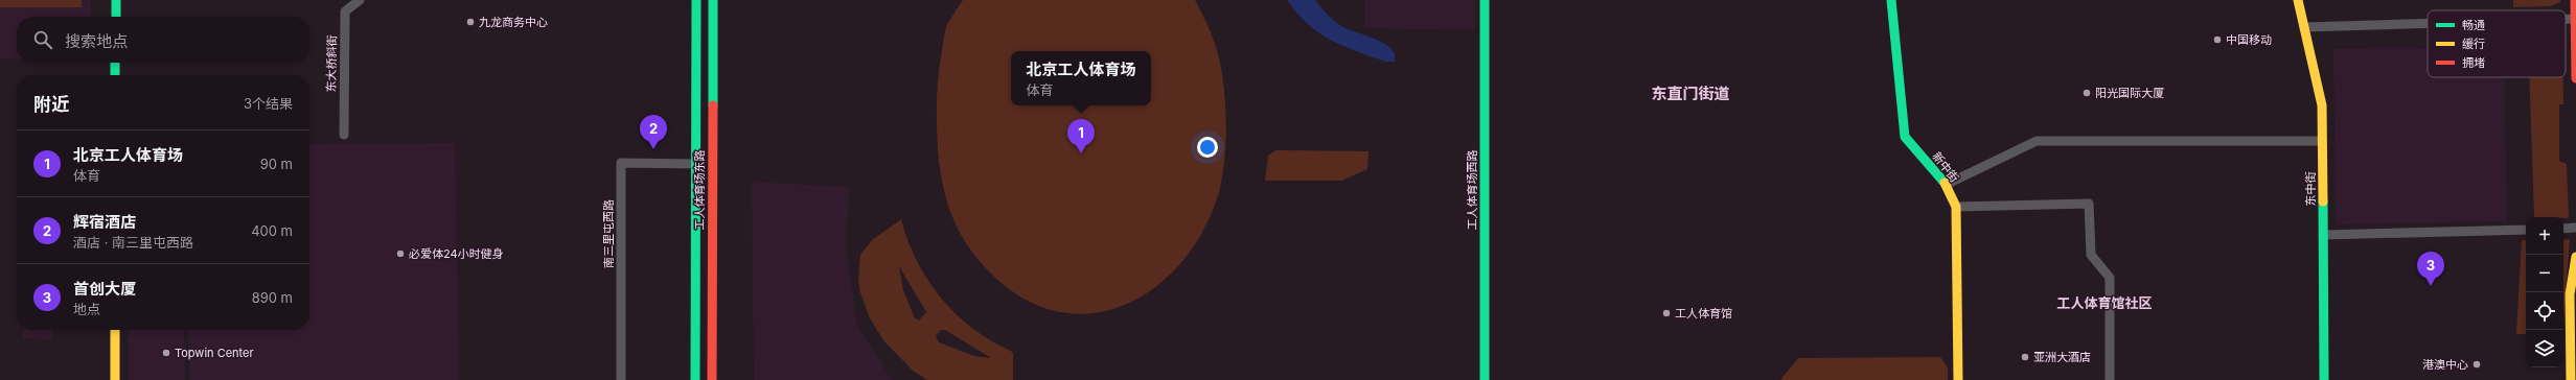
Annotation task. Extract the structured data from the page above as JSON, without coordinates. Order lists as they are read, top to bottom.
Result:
{
  "streets": {
    "street": [
      "东大桥斜街",
      "新中街",
      "东中街",
      "工人体育场东路",
      "工人体育场西路",
      "南三里屯西路"
    ]
  },
  "crossings": [
    ["工人体育场东路", "南三里屯西路"]
  ],
  "districts": ["东直门街道", "工人体育馆社区"],
  "places": [
    "九龙商务中心",
    "中国移动",
    "阳光国际大厦",
    "必爱体24小时健身",
    "工人体育馆",
    "Topwin Center",
    "亚洲大酒店",
    "港澳中心"
  ],
  "legend": ["畅通", "缓行", "拥堵"],
  "page": {
    "search": "搜索地点",
    "popup": ["北京工人体育场", "体育"],
    "heading": ["附近", "3个结果"],
    "pins": ["2", "1", "3"],
    "list": [
      {
        "mark": "1",
        "name": "北京工人体育场",
        "note": "体育",
        "value": "90 m"
      },
      {
        "mark": "2",
        "name": "辉宿酒店",
        "note": "酒店 · 南三里屯西路",
        "value": "400 m"
      },
      {
        "mark": "3",
        "name": "首创大厦",
        "note": "地点",
        "value": "890 m"
      }
    ],
    "map_buttons": ["+", "−"]
  }
}
